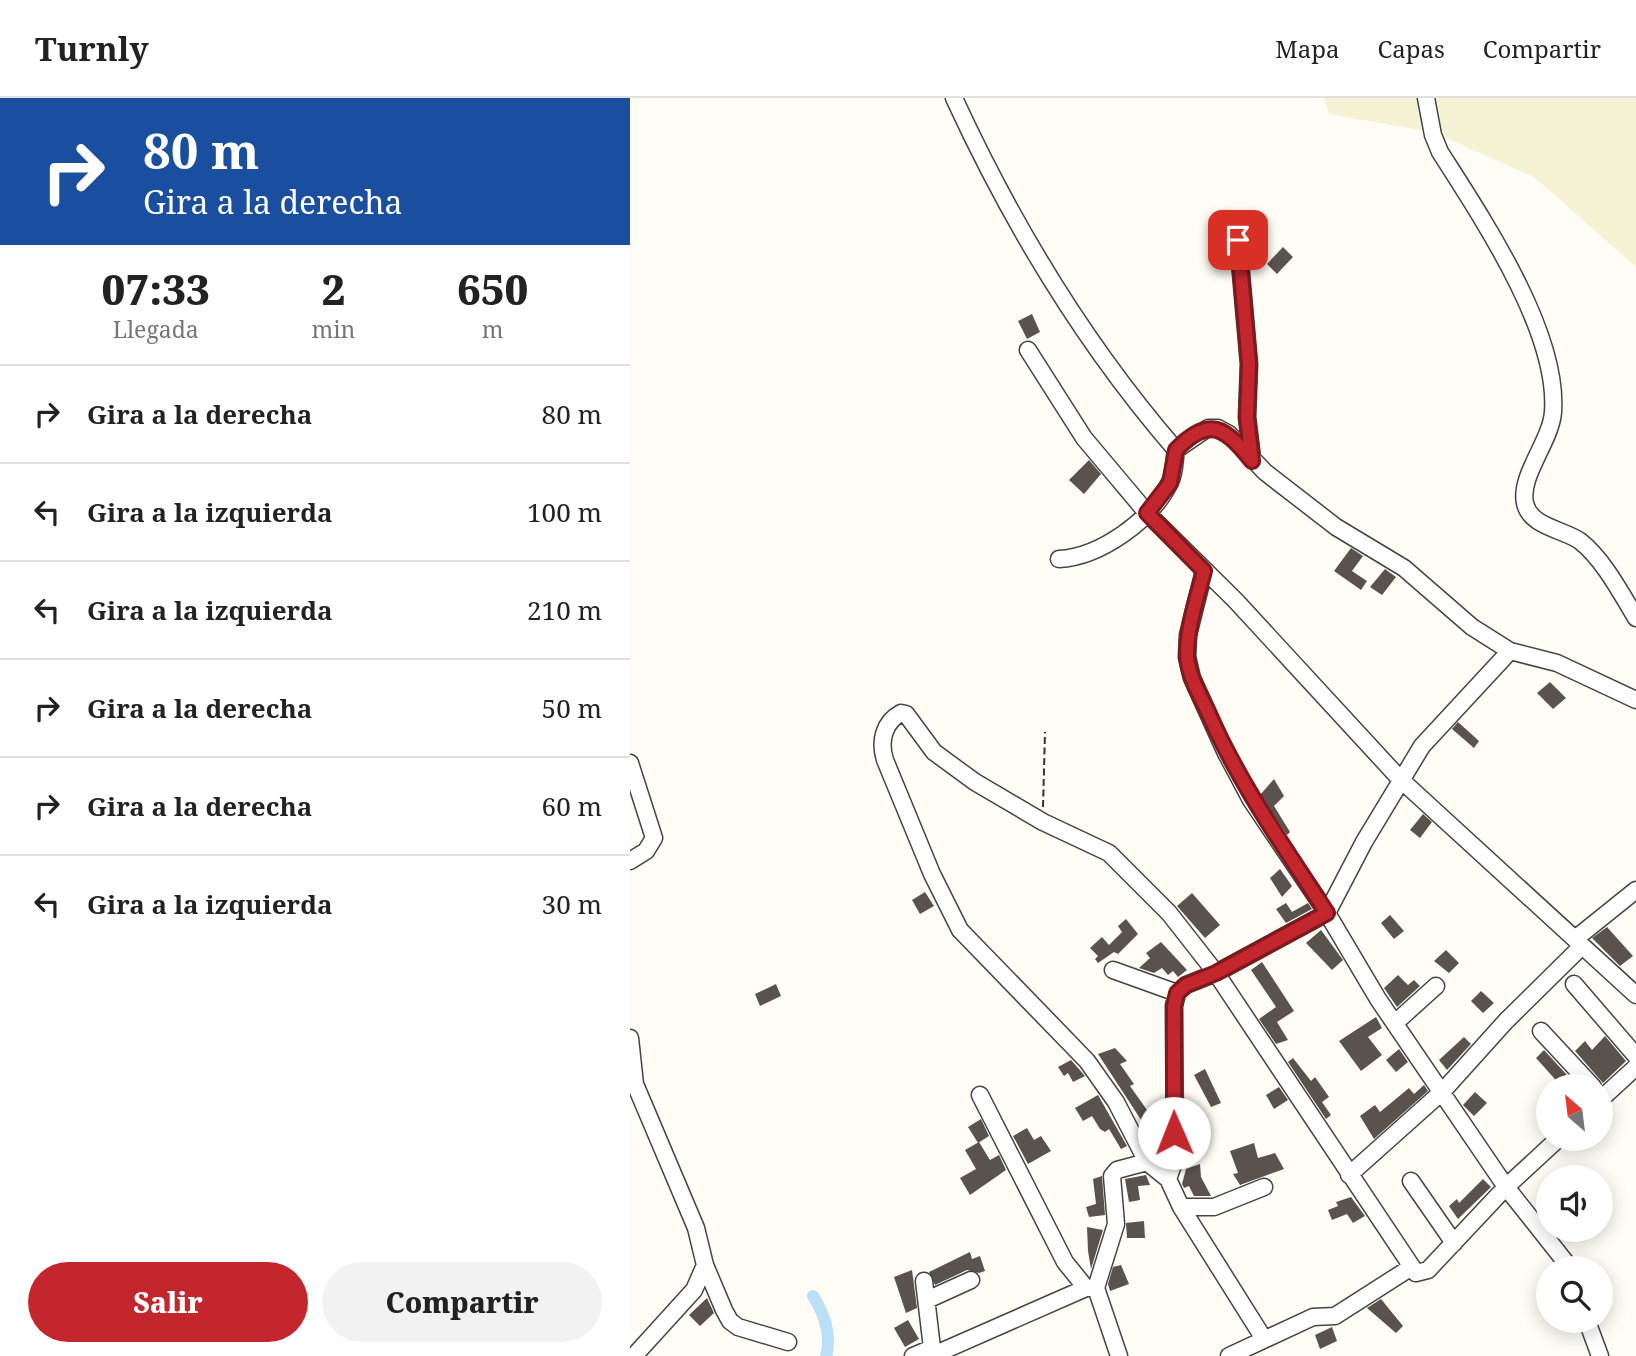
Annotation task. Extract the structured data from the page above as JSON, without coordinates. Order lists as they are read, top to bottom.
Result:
{
  "north": "top left",
  "page": {
    "header": "Turnly",
    "nav": ["Mapa", "Capas", "Compartir"],
    "turn": ["80 m", "Gira a la derecha"],
    "eta": [
      "07:33",
      "Llegada",
      "2",
      "min",
      "650",
      "m"
    ],
    "list": [
      {
        "name": "Gira a la derecha",
        "value": "80 m"
      },
      {
        "name": "Gira a la izquierda",
        "value": "100 m"
      },
      {
        "name": "Gira a la izquierda",
        "value": "210 m"
      },
      {
        "name": "Gira a la derecha",
        "value": "50 m"
      },
      {
        "name": "Gira a la derecha",
        "value": "60 m"
      },
      {
        "name": "Gira a la izquierda",
        "value": "30 m"
      }
    ],
    "buttons": ["Salir", "Compartir"]
  }
}
